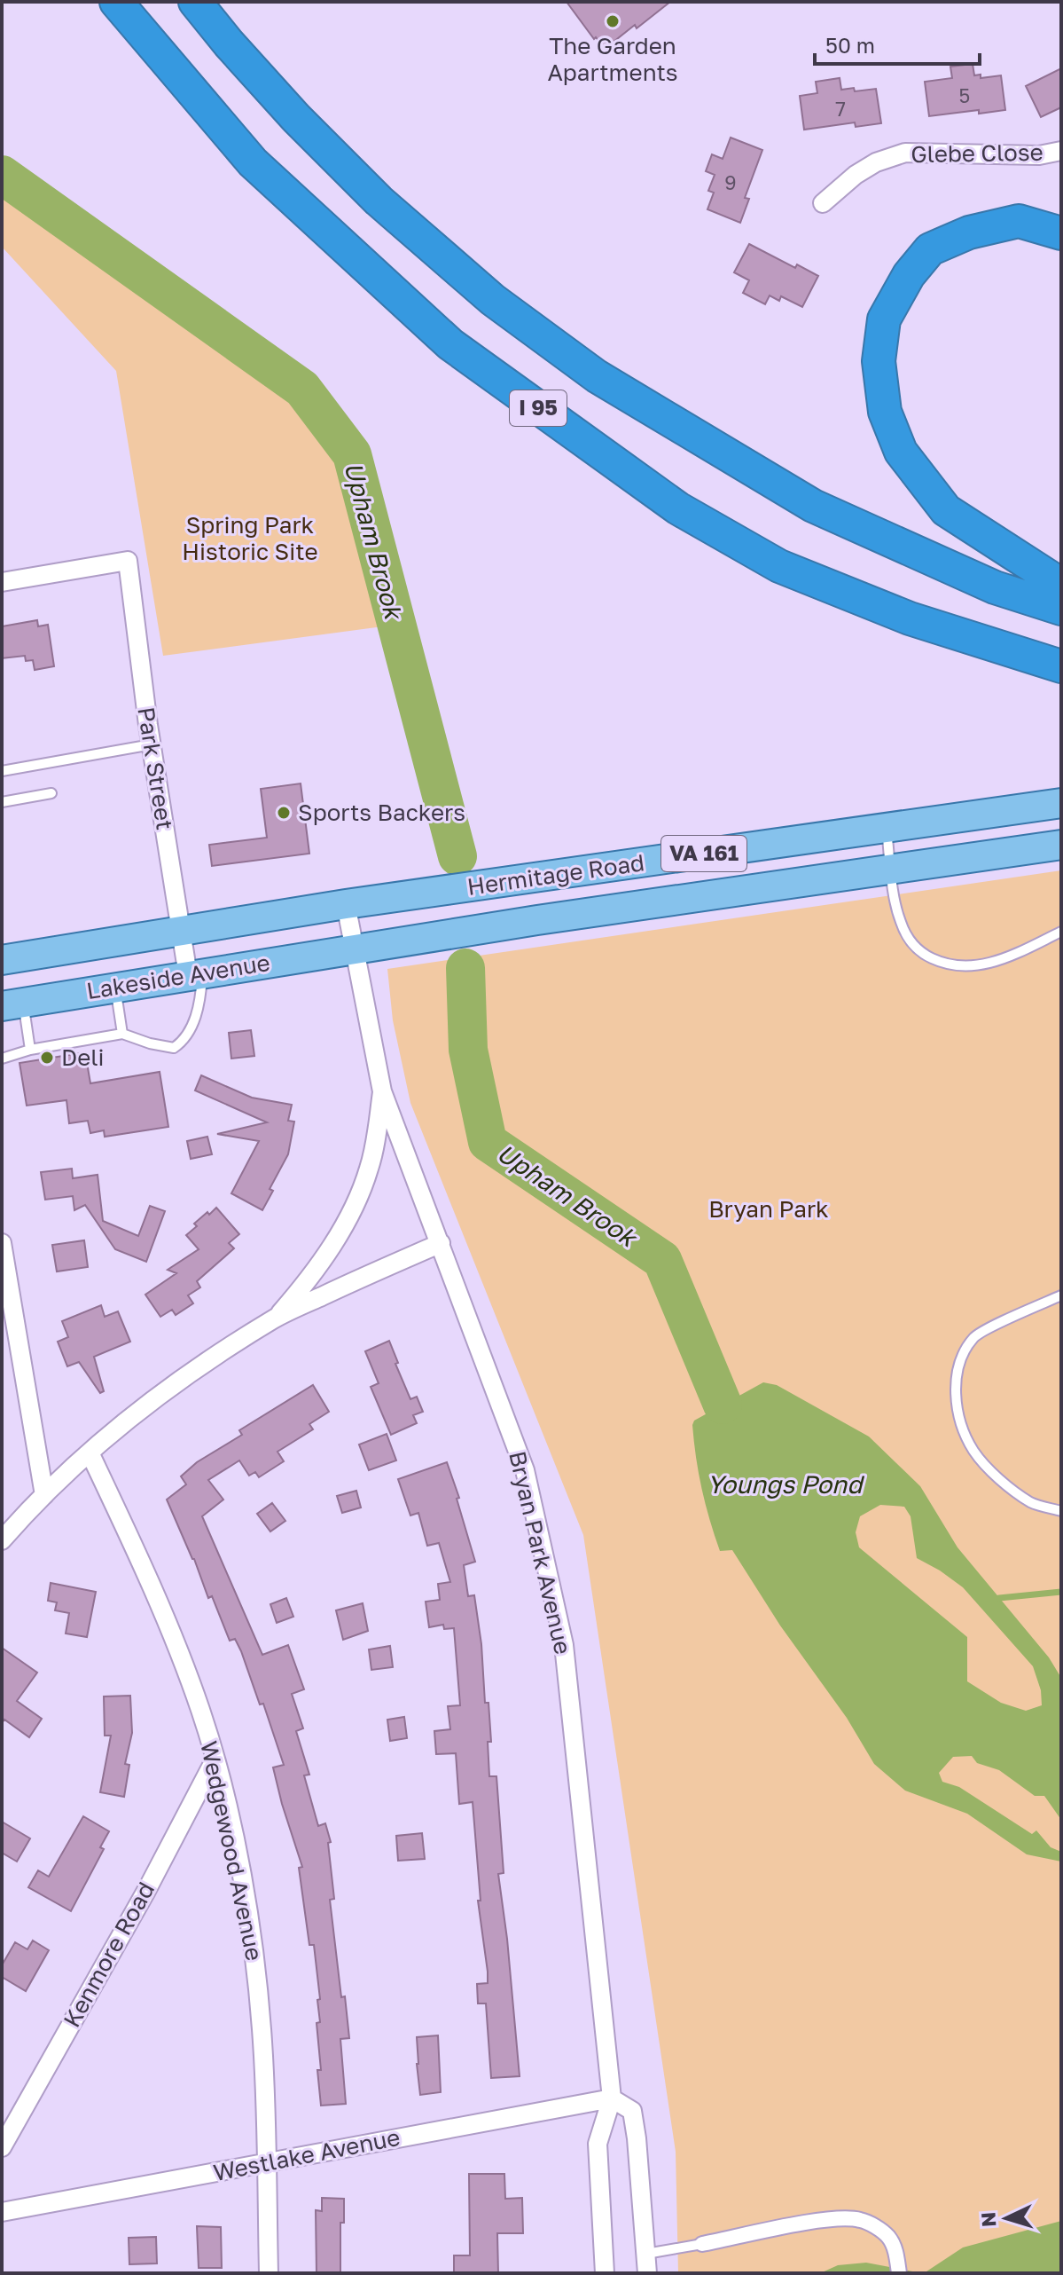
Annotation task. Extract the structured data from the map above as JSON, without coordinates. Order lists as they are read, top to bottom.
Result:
{
  "streets": {
    "highway": ["I 95"],
    "main road": ["VA 161", "Hermitage Road", "Lakeside Avenue"],
    "street": [
      "Glebe Close",
      "Park Street",
      "Bryan Park Avenue",
      "Wedgewood Avenue",
      "Kenmore Road",
      "Westlake Avenue"
    ]
  },
  "crossings": [
    ["Park Street", "Lakeside Avenue"],
    ["Hermitage Road", "Lakeside Avenue"],
    ["Hermitage Road", "Bryan Park Avenue"],
    ["Lakeside Avenue", "Bryan Park Avenue"],
    ["Bryan Park Avenue", "Westlake Avenue"],
    ["Wedgewood Avenue", "Kenmore Road"],
    ["Wedgewood Avenue", "Westlake Avenue"]
  ],
  "water": ["Upham Brook", "Youngs Pond"],
  "parks": ["Spring Park Historic Site", "Bryan Park"],
  "places": ["The Garden Apartments", "Sports Backers", "Deli"],
  "house_numbers": ["5", "7", "9"],
  "scale_bar": "50 m",
  "north": "left"
}
